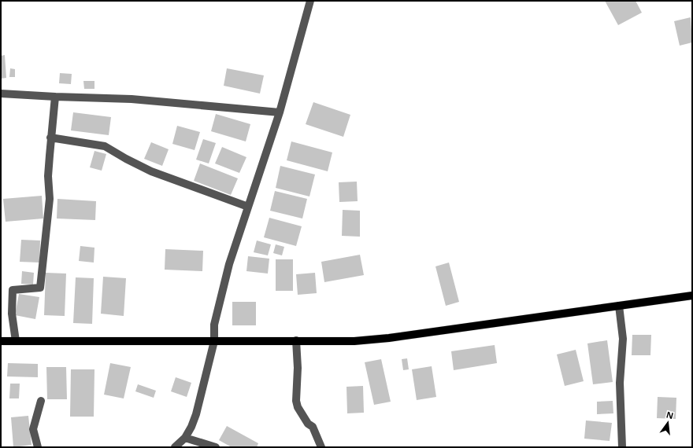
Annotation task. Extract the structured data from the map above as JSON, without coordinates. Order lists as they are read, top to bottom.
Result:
{
  "north": "top"
}
